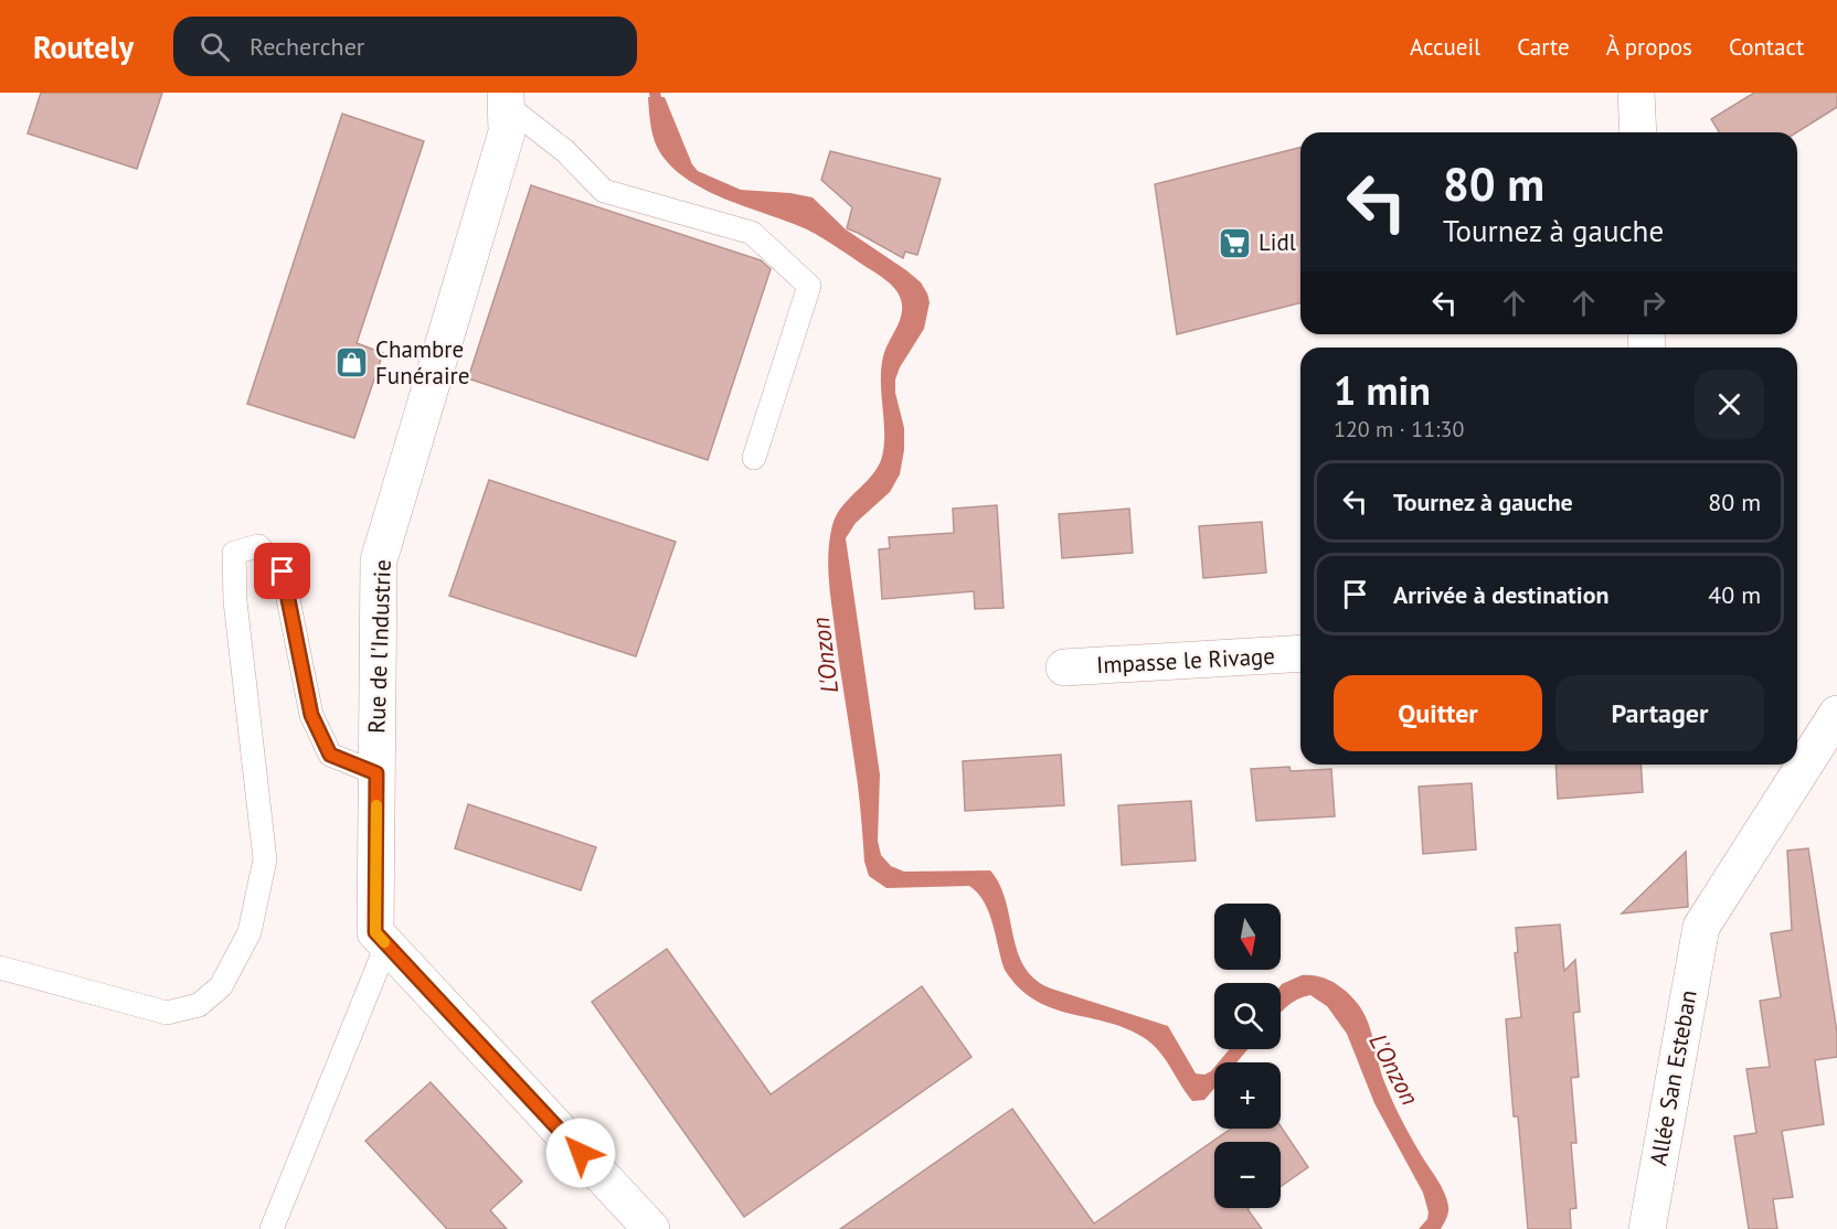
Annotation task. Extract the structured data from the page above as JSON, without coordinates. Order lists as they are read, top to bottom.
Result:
{
  "streets": {
    "street": ["Rue de l'Industrie", "Impasse le Rivage", "Allée San Esteban"]
  },
  "water": ["L'Onzon"],
  "places": {
    "supermarket": ["Lidl"],
    "shop": ["Chambre Funéraire"]
  },
  "north": "bottom",
  "page": {
    "header": "Routely",
    "search": "Rechercher",
    "nav": [
      "Accueil",
      "Carte",
      "À propos",
      "Contact"
    ],
    "turn": ["80 m", "Tournez à gauche"],
    "heading": ["1 min", "120 m · 11:30"],
    "list": [
      {
        "name": "Tournez à gauche",
        "value": "80 m"
      },
      {
        "name": "Arrivée à destination",
        "value": "40 m"
      }
    ],
    "buttons": ["Quitter", "Partager"],
    "map_buttons": ["+", "−"]
  }
}
